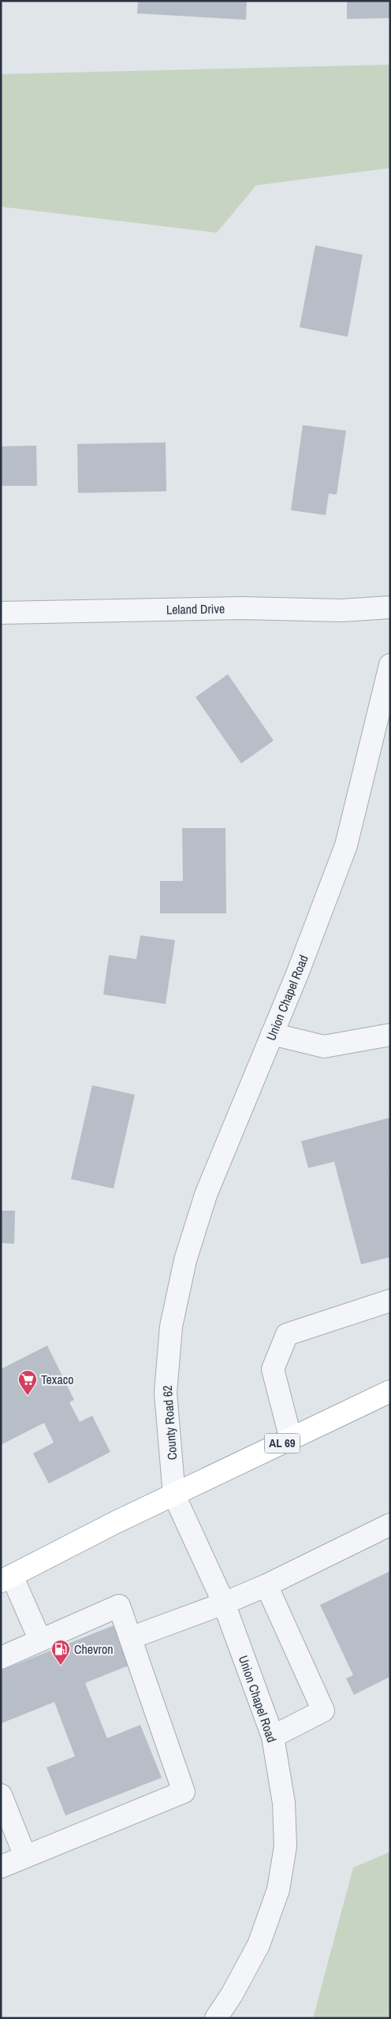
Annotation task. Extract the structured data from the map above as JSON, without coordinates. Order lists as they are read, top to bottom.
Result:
{
  "streets": {
    "main road": ["AL 69"],
    "street": ["Leland Drive", "Union Chapel Road", "County Road 62"]
  },
  "crossings": [
    ["Union Chapel Road", "County Road 62"],
    ["Union Chapel Road", "AL 69"],
    ["County Road 62", "AL 69"]
  ],
  "places": {
    "supermarket": ["Texaco"],
    "fuel station": ["Chevron"]
  }
}
